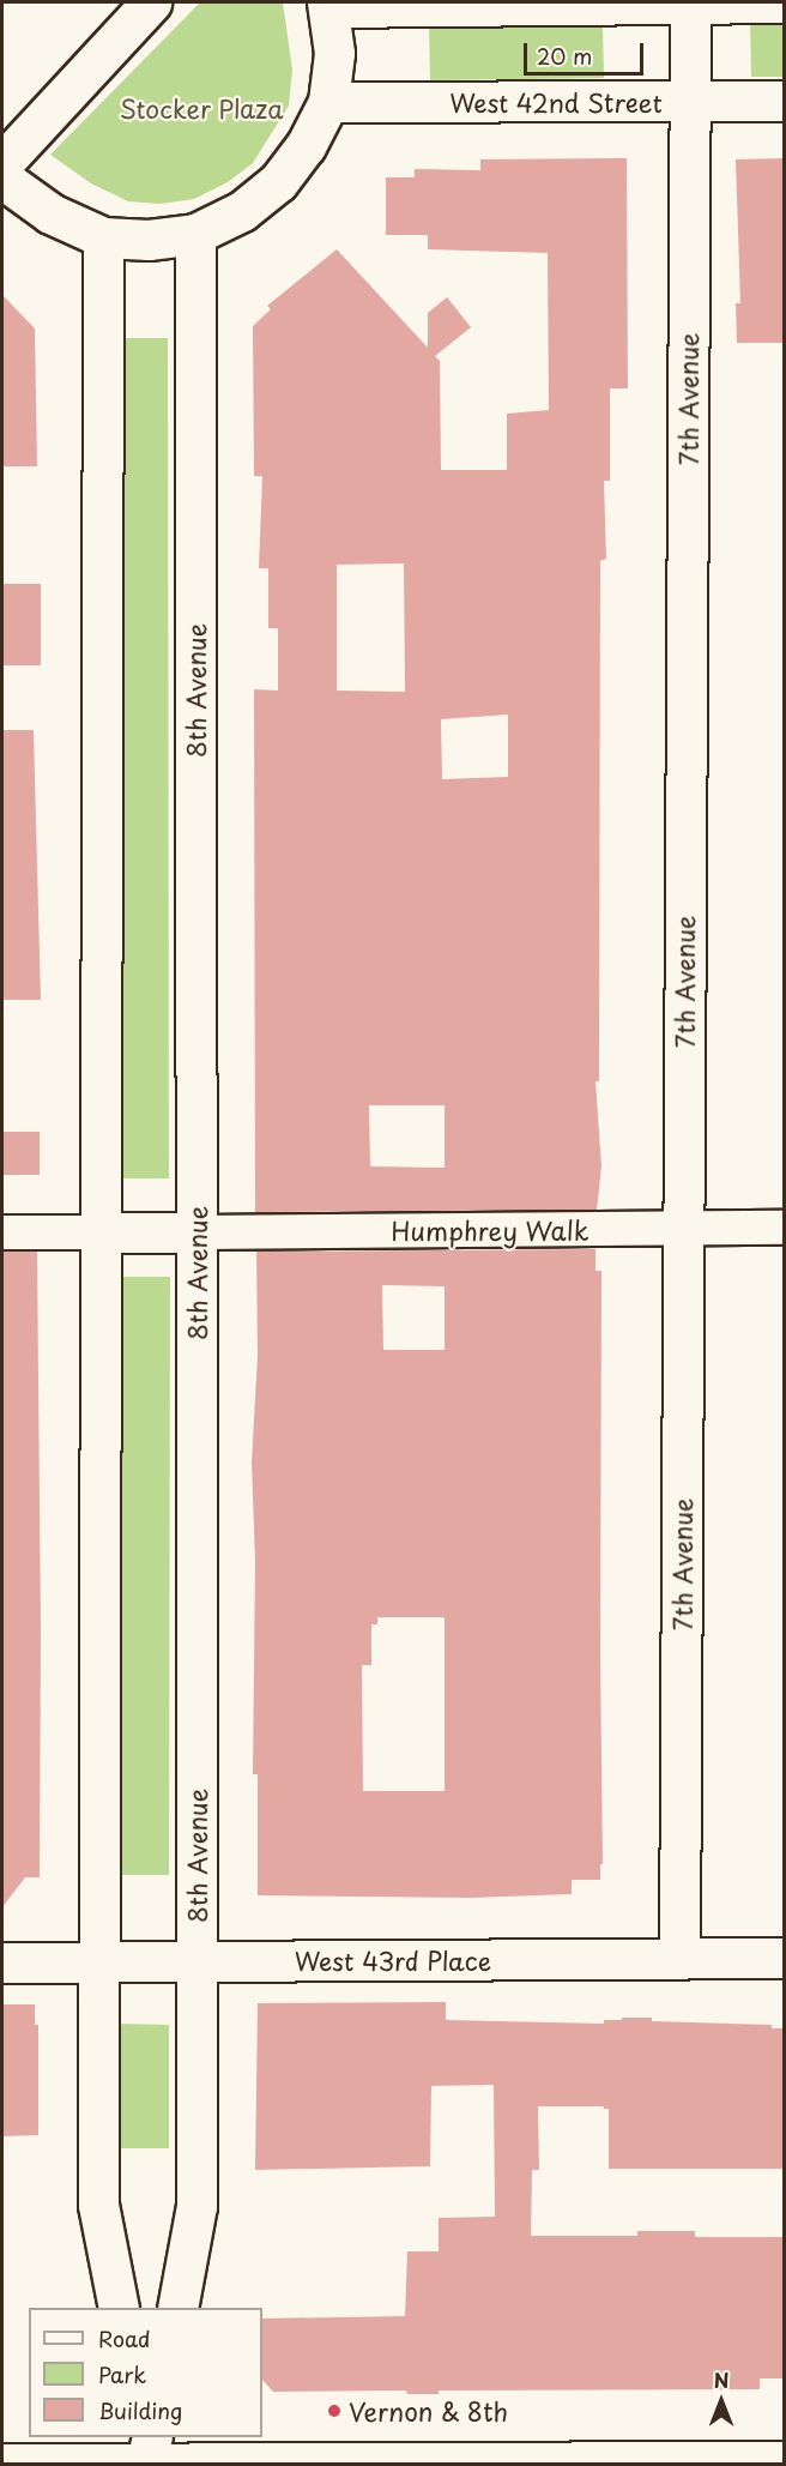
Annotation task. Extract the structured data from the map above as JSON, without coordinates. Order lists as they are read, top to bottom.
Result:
{
  "streets": {
    "street": [
      "West 42nd Street",
      "7th Avenue",
      "8th Avenue",
      "Humphrey Walk",
      "West 43rd Place"
    ]
  },
  "crossings": [
    ["West 42nd Street", "7th Avenue"],
    ["7th Avenue", "Humphrey Walk"],
    ["7th Avenue", "West 43rd Place"],
    ["8th Avenue", "Humphrey Walk"],
    ["8th Avenue", "West 43rd Place"]
  ],
  "parks": ["Stocker Plaza"],
  "places": ["Vernon & 8th"],
  "legend": ["Road", "Park", "Building"],
  "scale_bar": "20 m",
  "north": "top"
}
